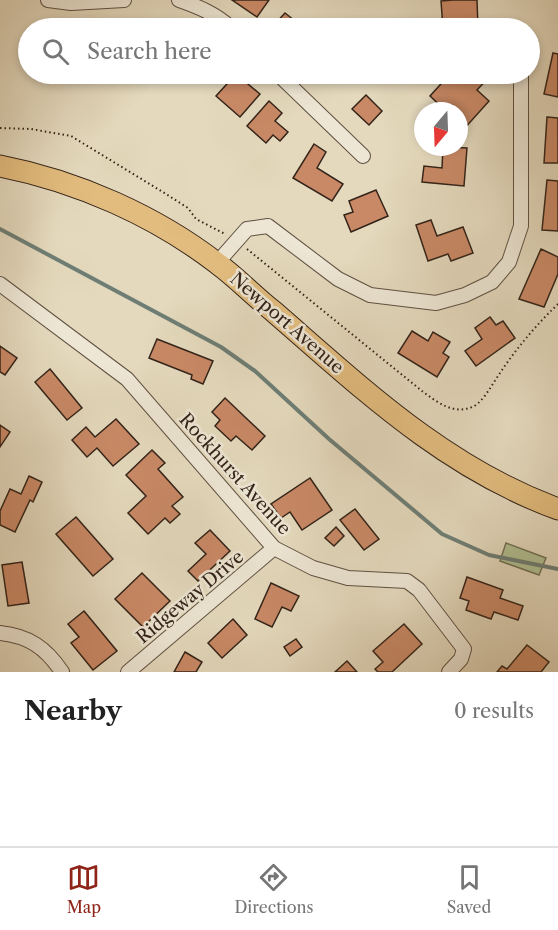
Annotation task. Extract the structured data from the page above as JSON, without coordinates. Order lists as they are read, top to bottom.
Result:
{
  "streets": {
    "main road": ["Newport Avenue"],
    "street": ["Rockhurst Avenue", "Ridgeway Drive"]
  },
  "crossings": [
    ["Rockhurst Avenue", "Ridgeway Drive"]
  ],
  "north": "bottom",
  "page": {
    "search": "Search here",
    "heading": ["Nearby", "0 results"],
    "nav": ["Map", "Directions", "Saved"]
  }
}
